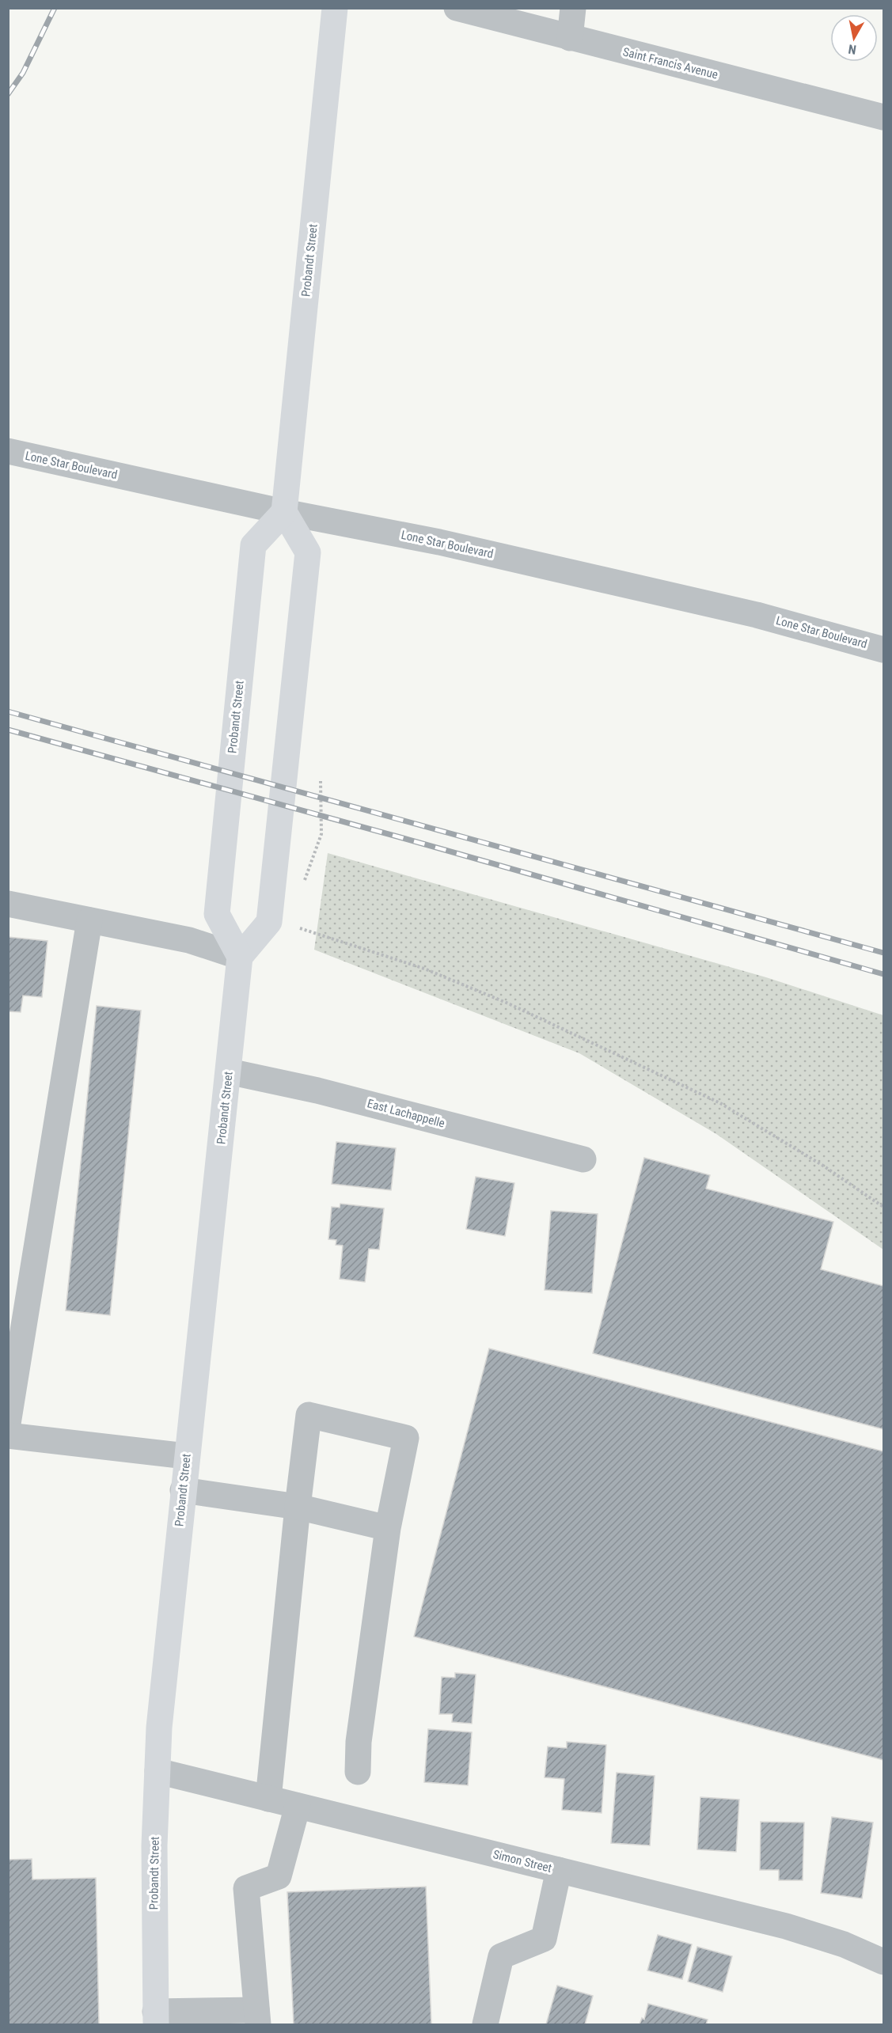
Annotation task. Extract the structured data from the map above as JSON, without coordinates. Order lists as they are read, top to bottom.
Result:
{
  "streets": {
    "main road": ["Probandt Street"],
    "street": [
      "Saint Francis Avenue",
      "Lone Star Boulevard",
      "East Lachappelle",
      "Simon Street"
    ]
  },
  "crossings": [
    ["Probandt Street", "Lone Star Boulevard"],
    ["Probandt Street", "East Lachappelle"],
    ["Probandt Street", "Simon Street"]
  ],
  "north": "bottom"
}
